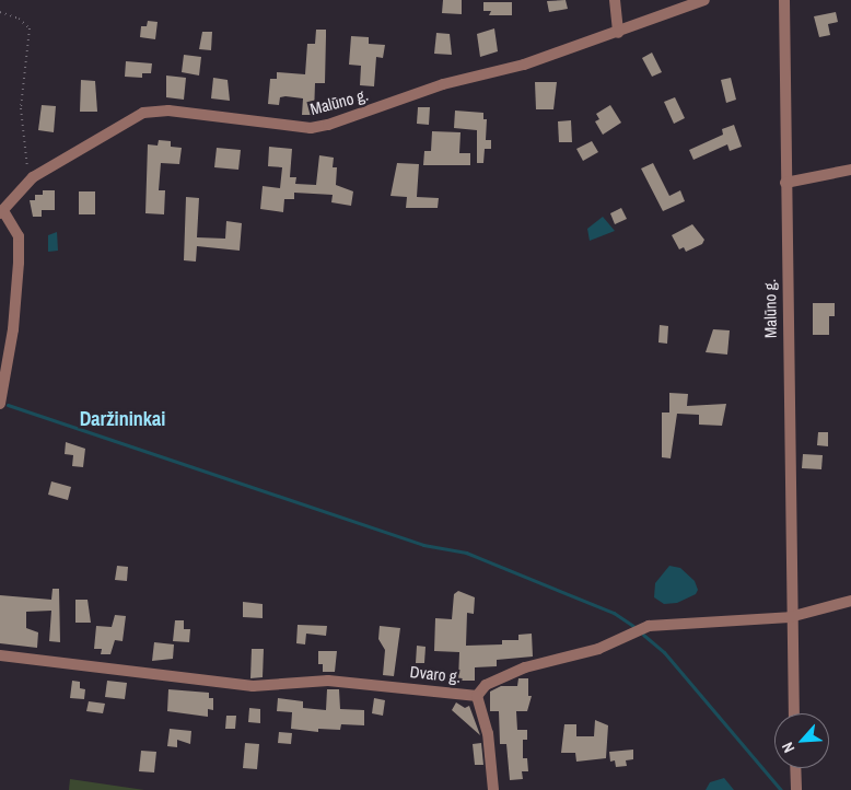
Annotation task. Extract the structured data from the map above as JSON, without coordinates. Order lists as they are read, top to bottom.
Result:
{
  "streets": {
    "street": ["Malūno g.", "Dvaro g."]
  },
  "crossings": [
    ["Malūno g.", "Dvaro g."]
  ],
  "districts": ["Daržininkai"],
  "north": "bottom left"
}
